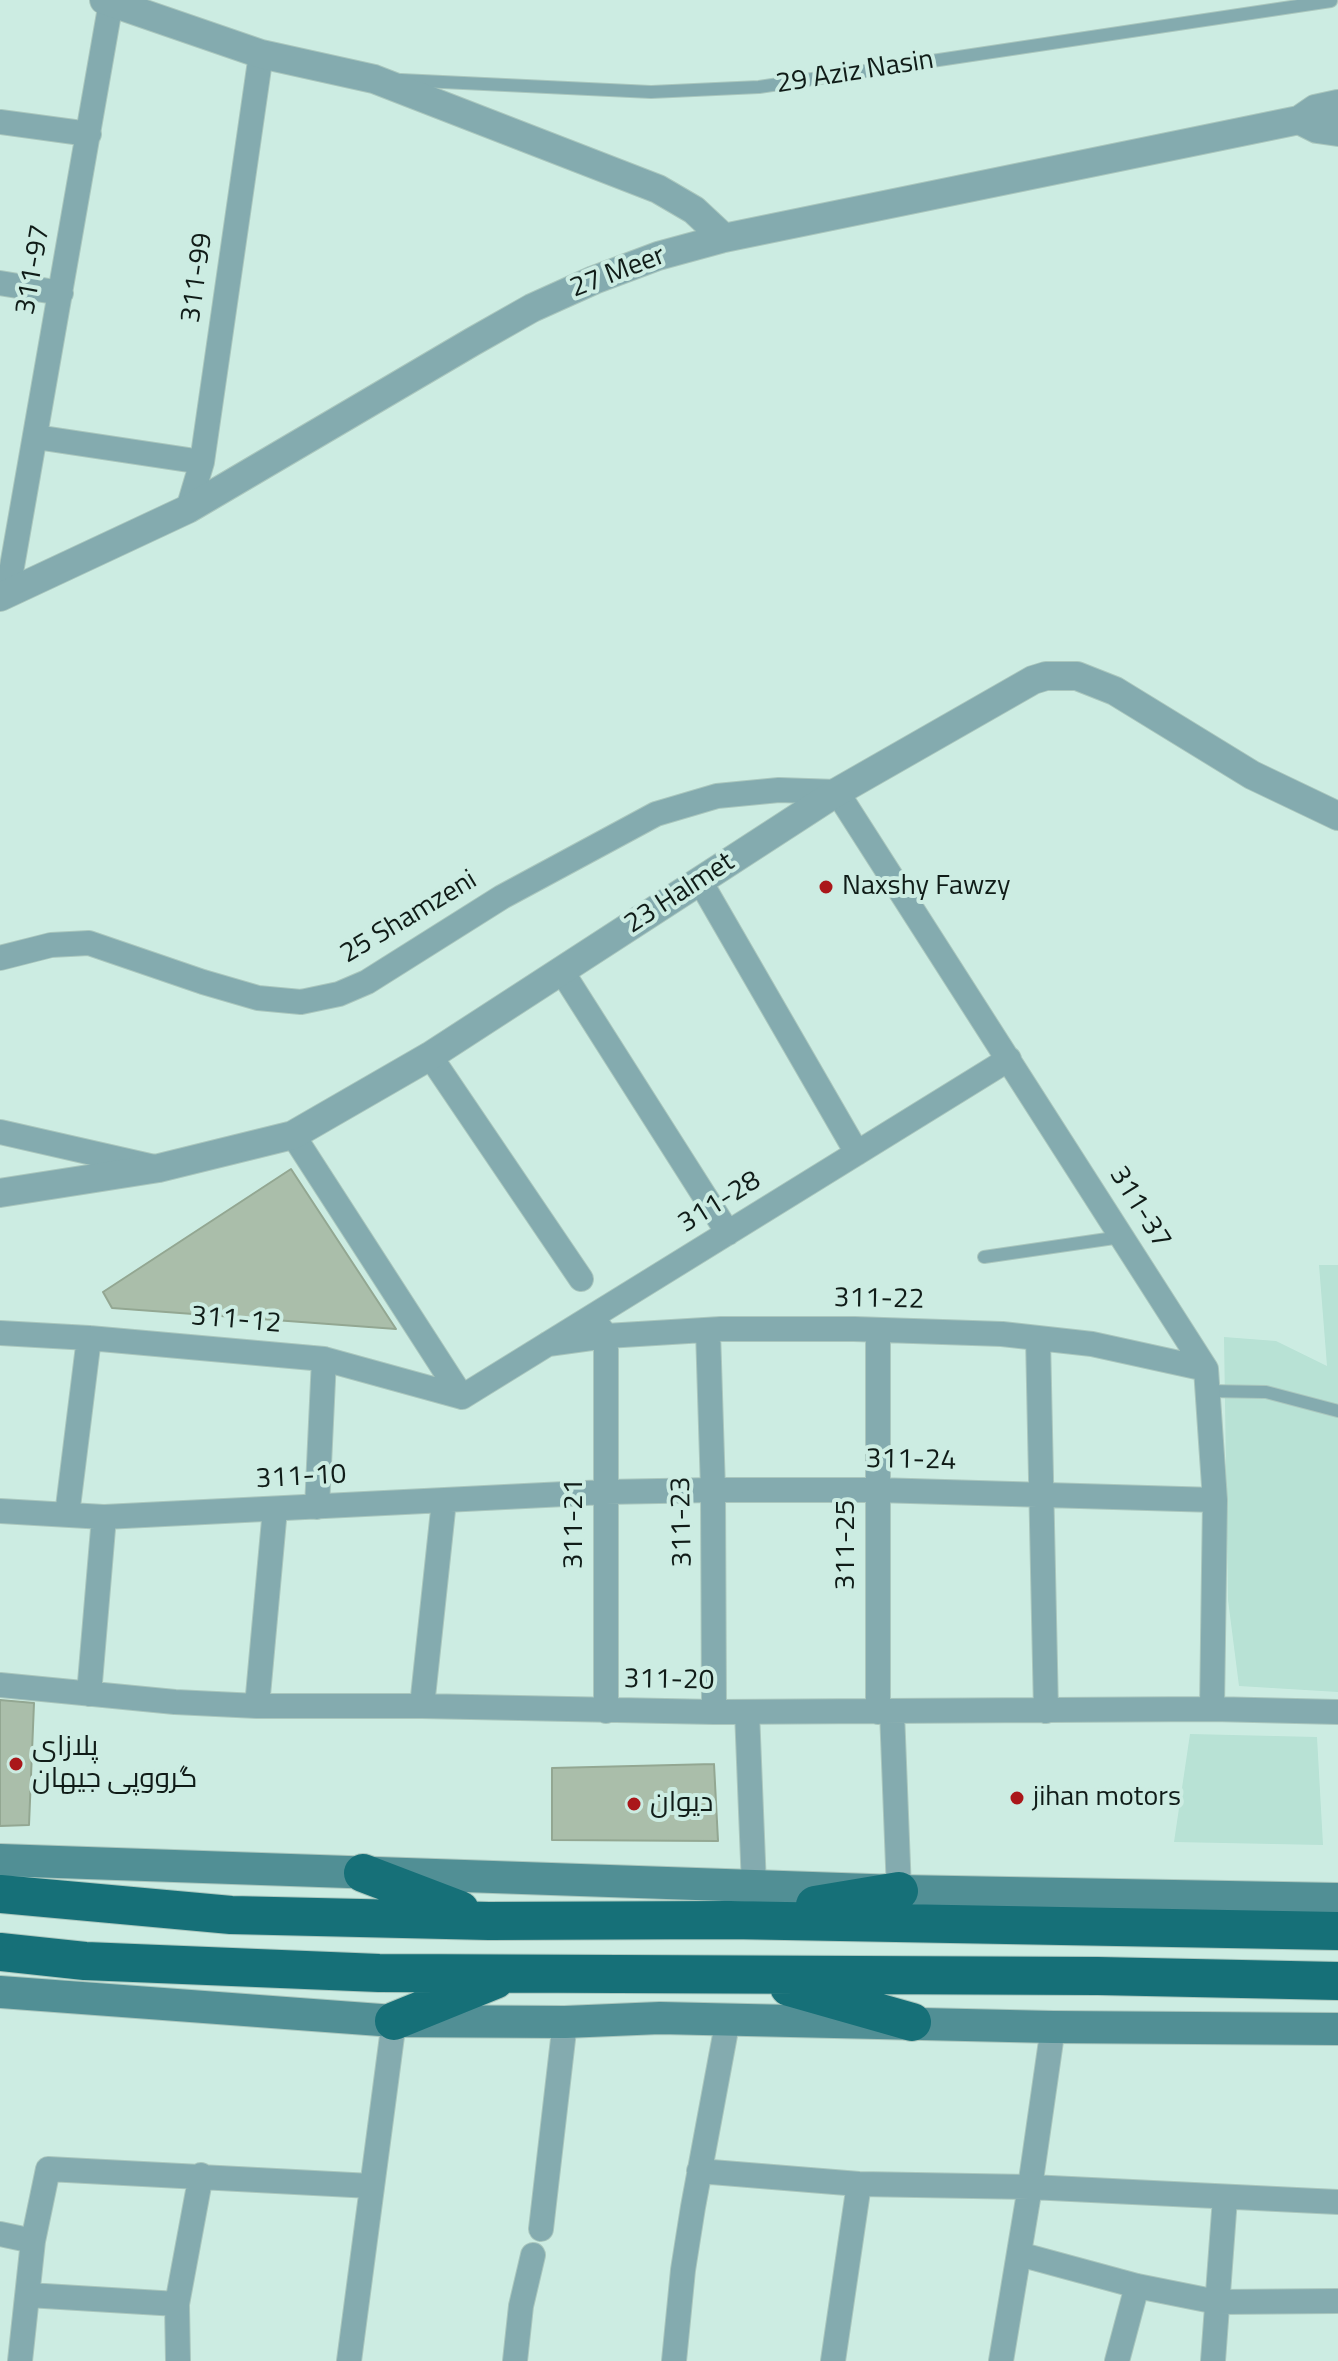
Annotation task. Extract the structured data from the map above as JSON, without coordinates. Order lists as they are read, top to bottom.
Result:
{
  "streets": {
    "street": [
      "29 Aziz Nasin",
      "311-97",
      "27 Meer",
      "311-99",
      "23 Halmet",
      "25 Shamzeni",
      "311-28",
      "311-37",
      "311-22",
      "311-12",
      "311-24",
      "311-10",
      "311-23",
      "311-21",
      "311-25",
      "311-20"
    ]
  },
  "crossings": [
    ["29 Aziz Nasin", "311-97"],
    ["29 Aziz Nasin", "27 Meer"],
    ["29 Aziz Nasin", "311-99"],
    ["311-97", "27 Meer"],
    ["27 Meer", "311-99"],
    ["23 Halmet", "25 Shamzeni"],
    ["23 Halmet", "311-37"],
    ["25 Shamzeni", "311-37"],
    ["311-28", "311-37"],
    ["311-28", "311-22"],
    ["311-28", "311-21"],
    ["311-37", "311-22"],
    ["311-37", "311-24"],
    ["311-37", "311-20"],
    ["311-22", "311-12"],
    ["311-22", "311-23"],
    ["311-22", "311-21"],
    ["311-22", "311-25"],
    ["311-24", "311-10"],
    ["311-24", "311-23"],
    ["311-24", "311-21"],
    ["311-24", "311-25"],
    ["311-10", "311-21"],
    ["311-23", "311-20"],
    ["311-21", "311-20"],
    ["311-25", "311-20"]
  ],
  "places": [
    "Naxshy Fawzy",
    "پلازای گرووپی جیهان",
    "jihan motors",
    "دیوان"
  ]
}
